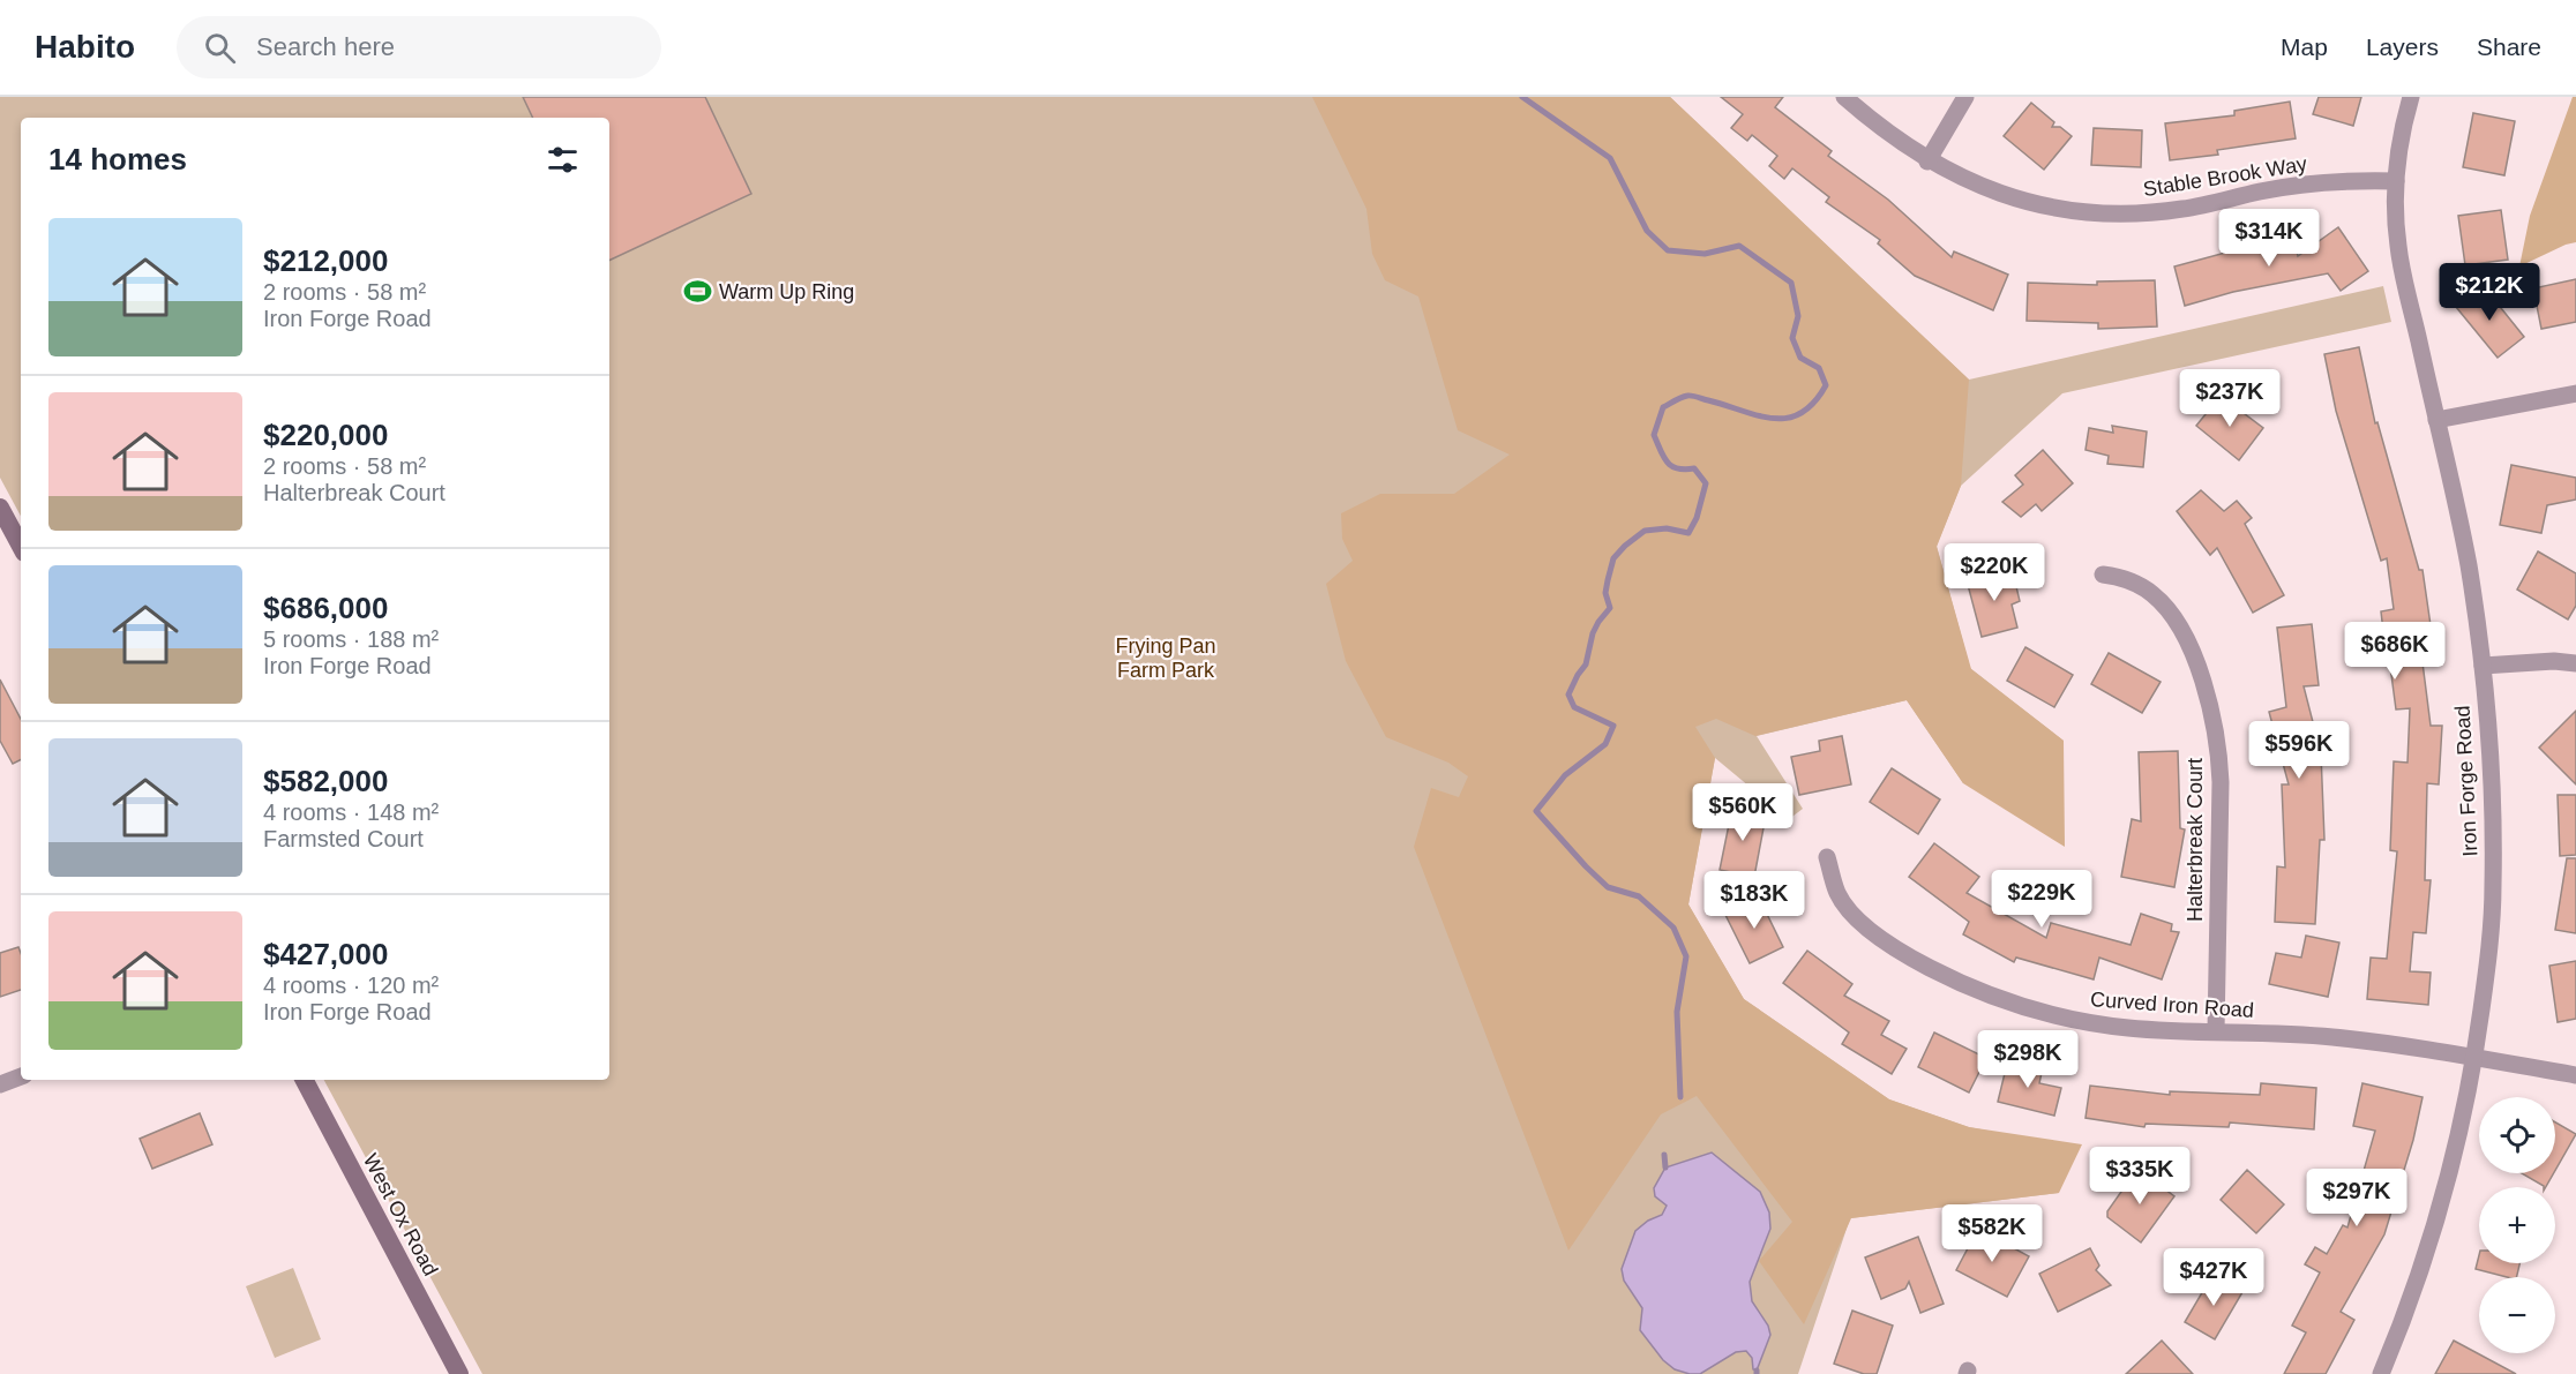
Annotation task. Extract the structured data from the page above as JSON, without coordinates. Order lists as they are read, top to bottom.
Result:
{
  "streets": {
    "main road": ["West Ox Road"],
    "street": [
      "Stable Brook Way",
      "Iron Forge Road",
      "Halterbreak Court",
      "Curved Iron Road"
    ]
  },
  "crossings": [
    ["Stable Brook Way", "Iron Forge Road"],
    ["Iron Forge Road", "Curved Iron Road"],
    ["Halterbreak Court", "Curved Iron Road"]
  ],
  "parks": ["Frying Pan Farm Park"],
  "places": {
    "sports": ["Warm Up Ring"]
  },
  "page": {
    "header": "Habito",
    "search": "Search here",
    "nav": ["Map", "Layers", "Share"],
    "heading": "14 homes",
    "list": [
      {
        "name": "$212,000",
        "note": "2 rooms · 58 m² · Iron Forge Road"
      },
      {
        "name": "$220,000",
        "note": "2 rooms · 58 m² · Halterbreak Court"
      },
      {
        "name": "$686,000",
        "note": "5 rooms · 188 m² · Iron Forge Road"
      },
      {
        "name": "$582,000",
        "note": "4 rooms · 148 m² · Farmsted Court"
      },
      {
        "name": "$427,000",
        "note": "4 rooms · 120 m² · Iron Forge Road"
      }
    ],
    "price": [
      "$314K",
      "$212K",
      "$237K",
      "$220K",
      "$686K",
      "$596K",
      "$560K",
      "$229K",
      "$183K",
      "$298K",
      "$335K",
      "$297K",
      "$582K",
      "$427K"
    ],
    "map_buttons": ["+", "−"]
  }
}
